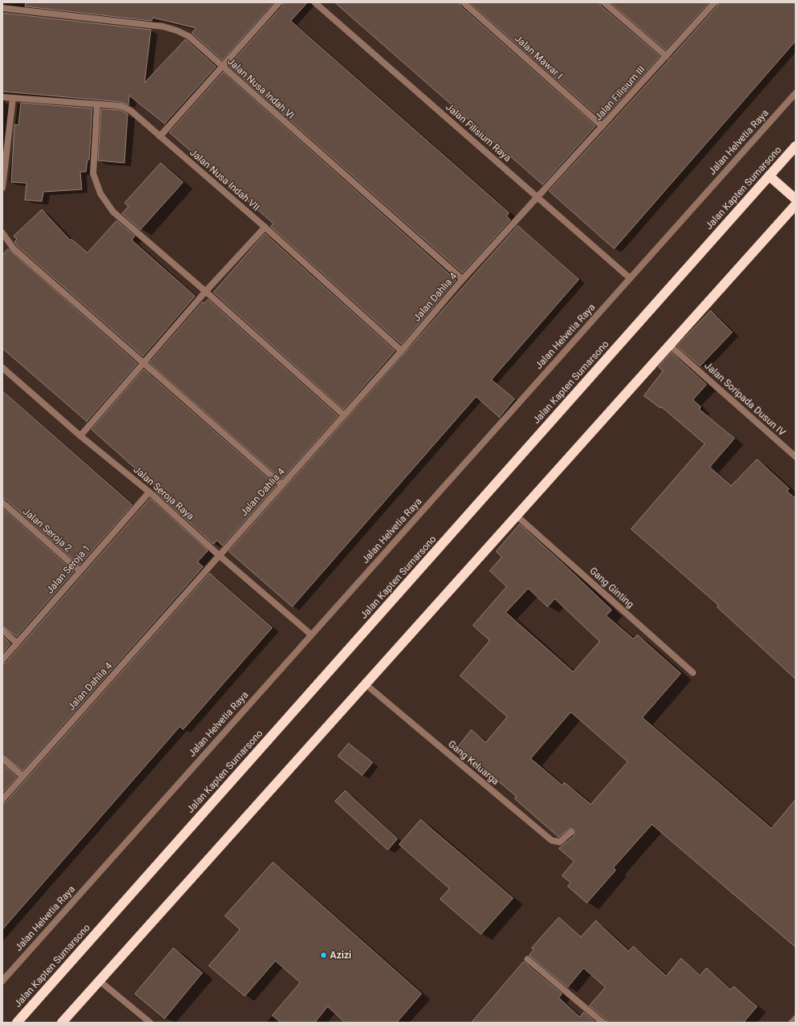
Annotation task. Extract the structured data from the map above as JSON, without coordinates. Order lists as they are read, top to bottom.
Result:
{
  "streets": {
    "highway": ["Jalan Kapten Sumarsono"],
    "street": [
      "Jalan Mawar I",
      "Jalan Nusa Indah VI",
      "Jalan Filisium III",
      "Jalan Filisium Raya",
      "Jalan Helvetia Raya",
      "Jalan Nusa Indah VII",
      "Jalan Dahlia 4",
      "Jalan Soripada Dusun IV",
      "Jalan Seroja Raya",
      "Jalan Seroja 2",
      "Jalan Seroja 1",
      "Gang Ginting",
      "Gang Keluarga"
    ]
  },
  "crossings": [
    ["Jalan Mawar I", "Jalan Filisium III"],
    ["Jalan Nusa Indah VI", "Jalan Dahlia 4"],
    ["Jalan Filisium III", "Jalan Filisium Raya"],
    ["Jalan Filisium III", "Jalan Dahlia 4"],
    ["Jalan Filisium Raya", "Jalan Helvetia Raya"],
    ["Jalan Filisium Raya", "Jalan Dahlia 4"],
    ["Jalan Helvetia Raya", "Jalan Seroja Raya"],
    ["Jalan Nusa Indah VII", "Jalan Dahlia 4"],
    ["Jalan Dahlia 4", "Jalan Seroja Raya"],
    ["Jalan Seroja Raya", "Jalan Seroja 1"],
    ["Jalan Seroja 2", "Jalan Seroja 1"]
  ],
  "places": ["Azizi"]
}
